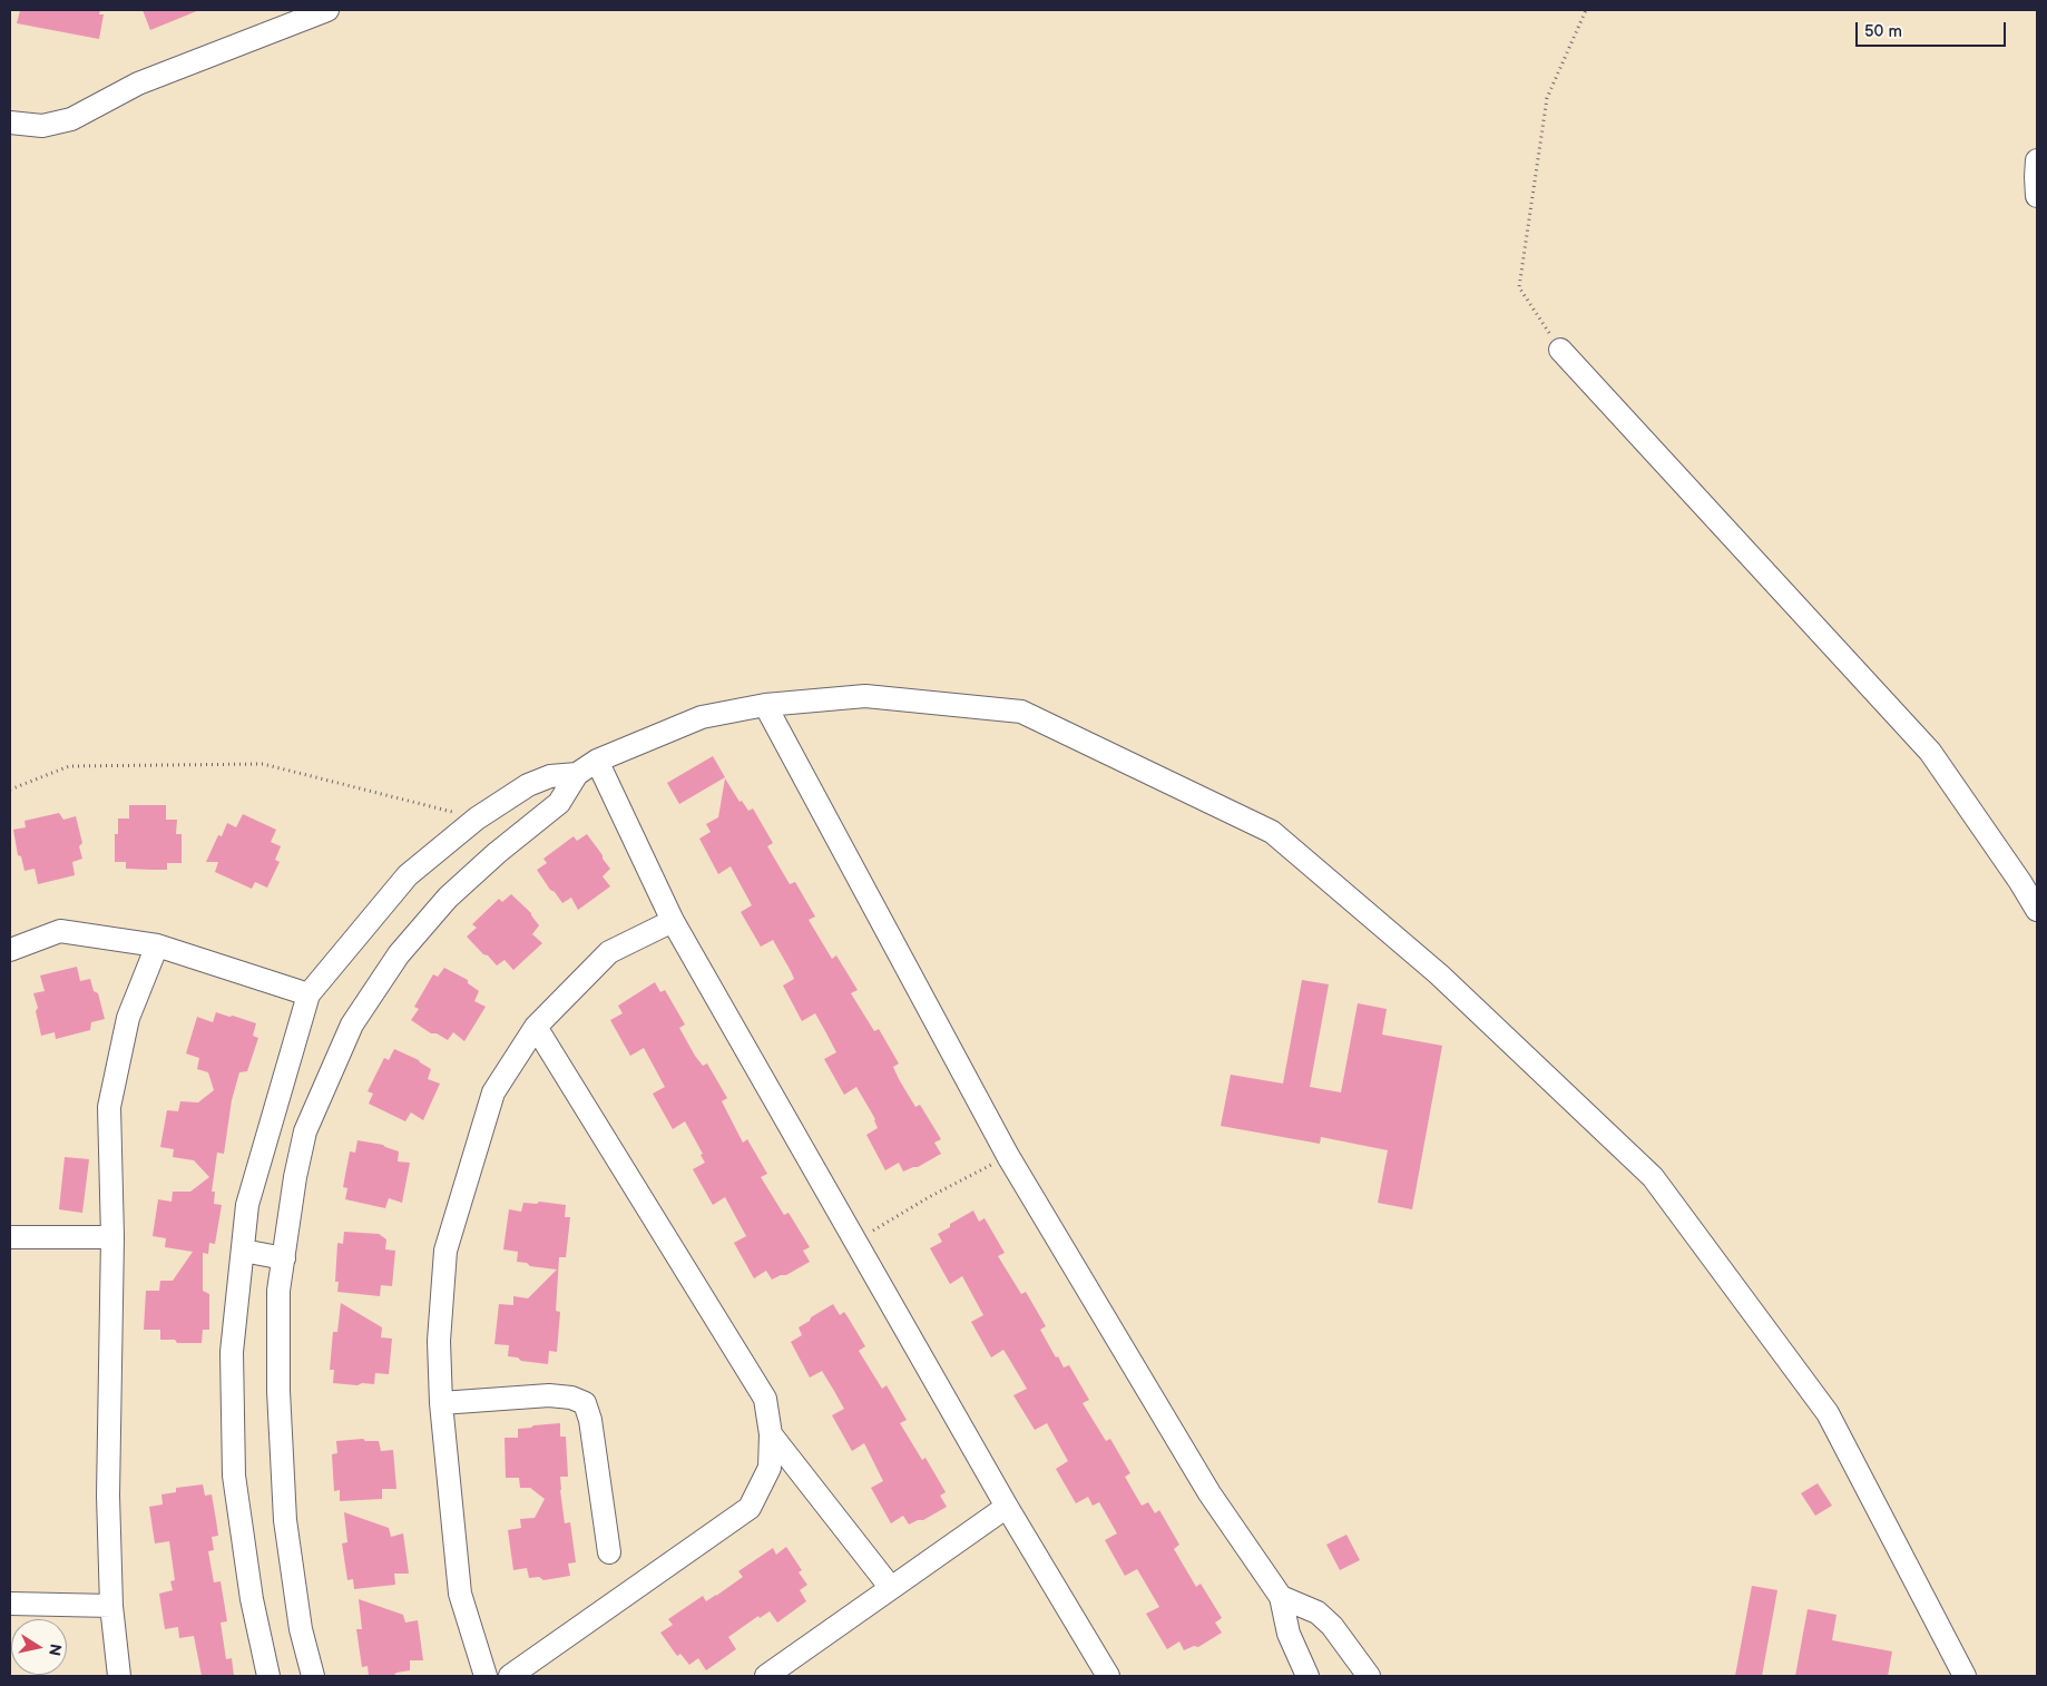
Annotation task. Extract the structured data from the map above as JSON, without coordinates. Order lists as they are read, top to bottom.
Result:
{
  "scale_bar": "50 m",
  "north": "right"
}
